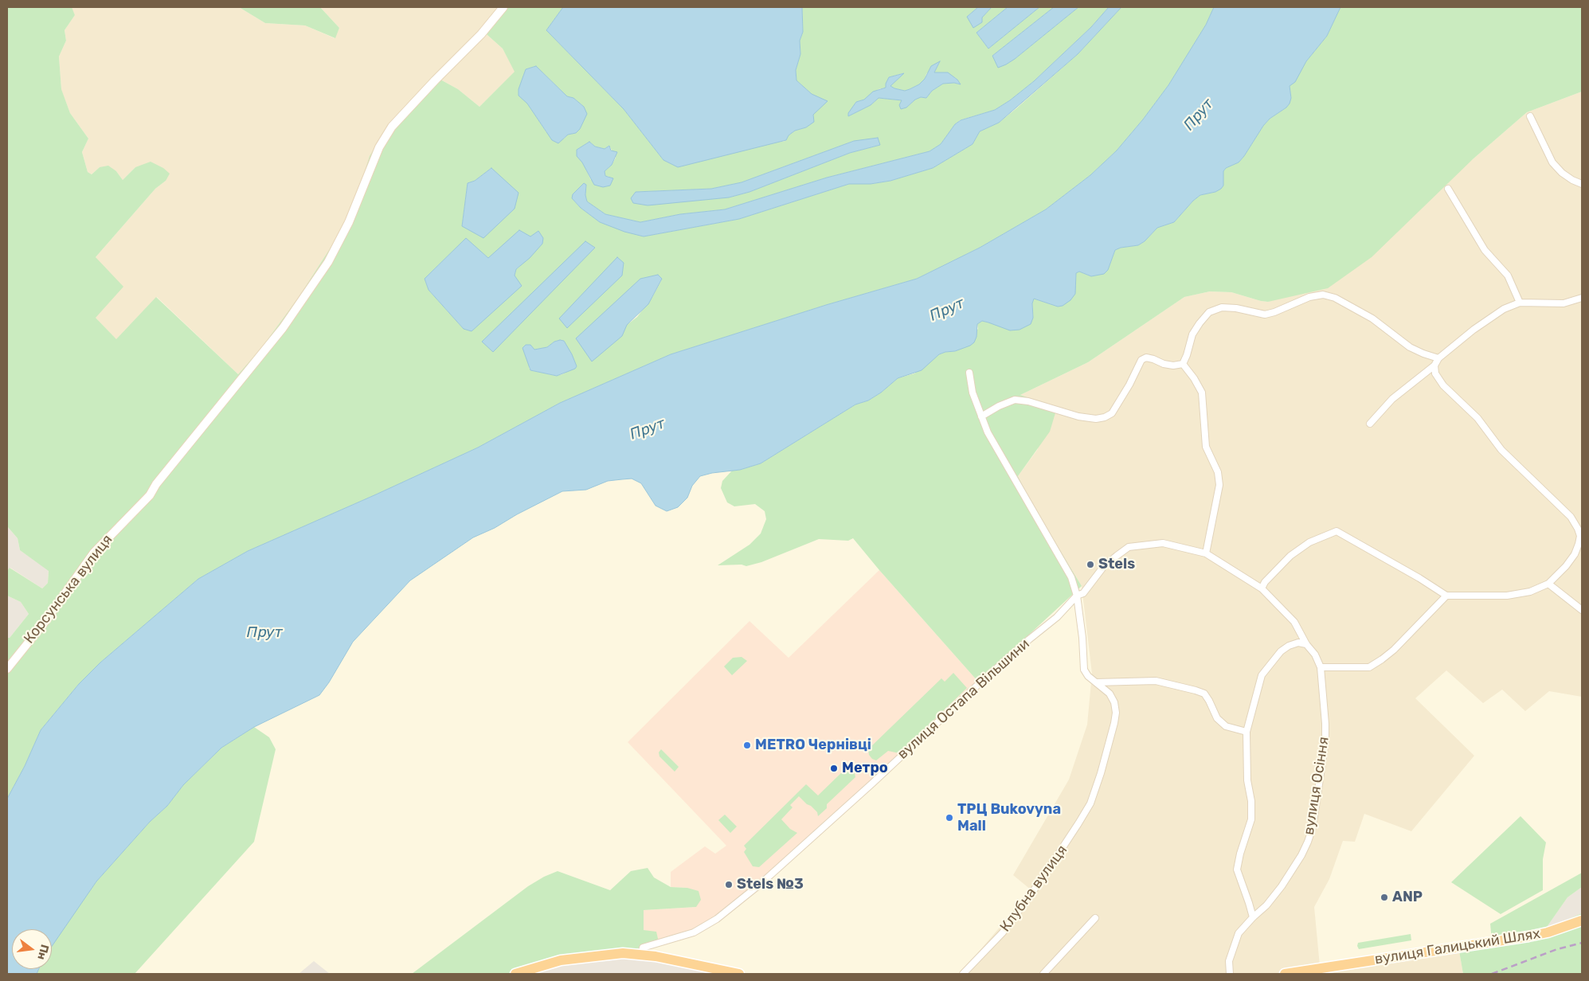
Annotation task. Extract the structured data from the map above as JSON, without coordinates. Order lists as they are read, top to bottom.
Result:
{
  "streets": {
    "highway": ["вулиця Галицький Шлях"],
    "main road": ["Корсунська вулиця"],
    "street": ["вулиця Остапа Вільшини", "вулиця Осіння", "Клубна вулиця"]
  },
  "crossings": [
    ["вулиця Остапа Вільшини", "вулиця Осіння"],
    ["вулиця Остапа Вільшини", "Клубна вулиця"]
  ],
  "water": ["Прут"],
  "places": [
    "Stels",
    "METRO Чернівці",
    "Метро",
    "ТРЦ Bukovyna Mall",
    "Stels №3",
    "ANP"
  ],
  "north": "right"
}
